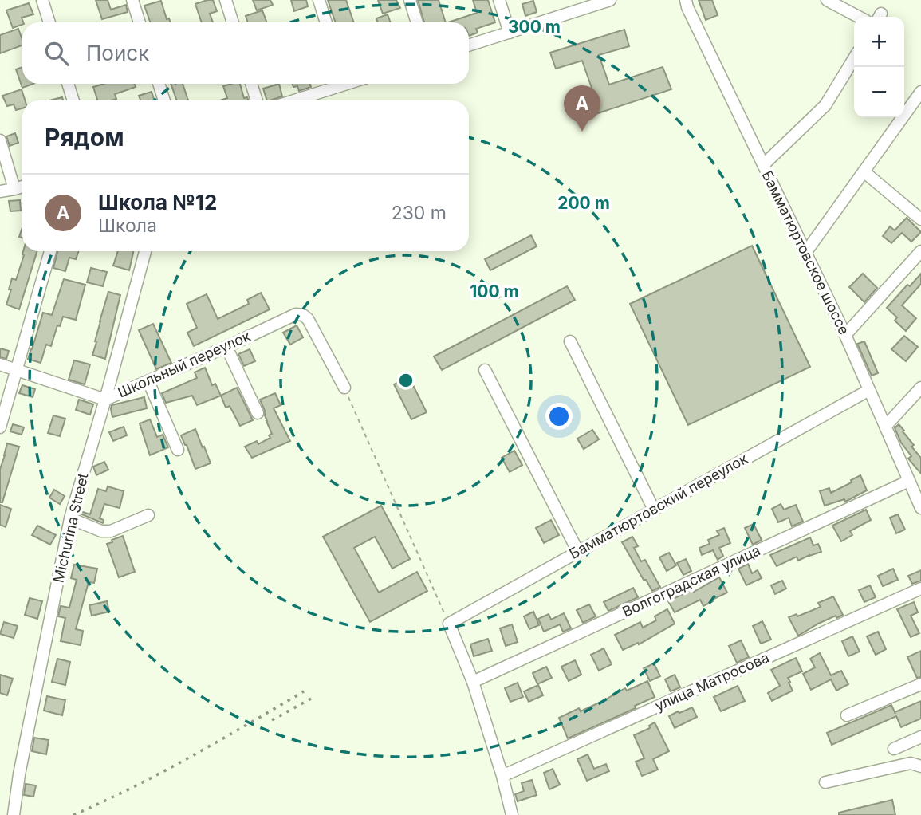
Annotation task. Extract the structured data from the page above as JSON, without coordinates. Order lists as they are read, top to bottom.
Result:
{
  "streets": {
    "street": [
      "Бамматюртовское шоссе",
      "Школьный переулок",
      "Бамматюртовский переулок",
      "Michurina Street",
      "Волгоградская улица",
      "улица Матросова"
    ]
  },
  "crossings": [
    ["Бамматюртовское шоссе", "Бамматюртовский переулок"],
    ["Бамматюртовское шоссе", "Волгоградская улица"],
    ["Школьный переулок", "Michurina Street"]
  ],
  "page": {
    "map_buttons": ["+", "−"],
    "search": "Поиск",
    "pins": "A",
    "heading": "Рядом",
    "list": [
      {
        "mark": "A",
        "name": "Школа №12",
        "note": "Школа",
        "value": "230 m"
      }
    ]
  },
  "rings": ["300 m", "200 m", "100 m"]
}
